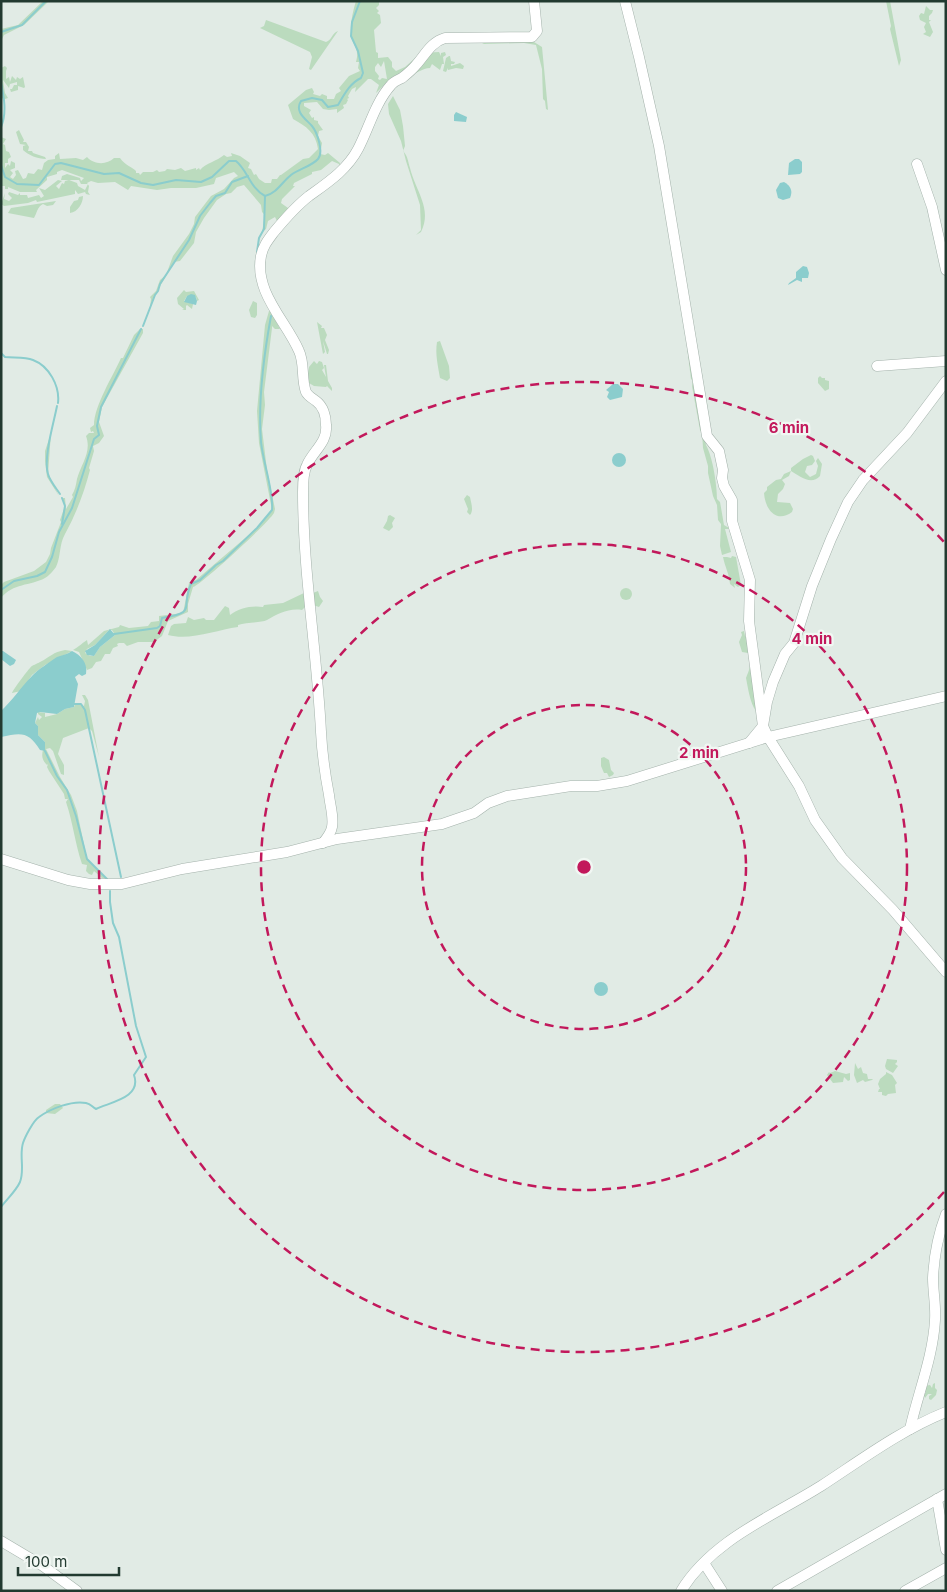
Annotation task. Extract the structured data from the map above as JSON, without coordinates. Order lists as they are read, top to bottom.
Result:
{
  "scale_bar": "100 m",
  "rings": ["6 min", "4 min", "2 min"]
}
